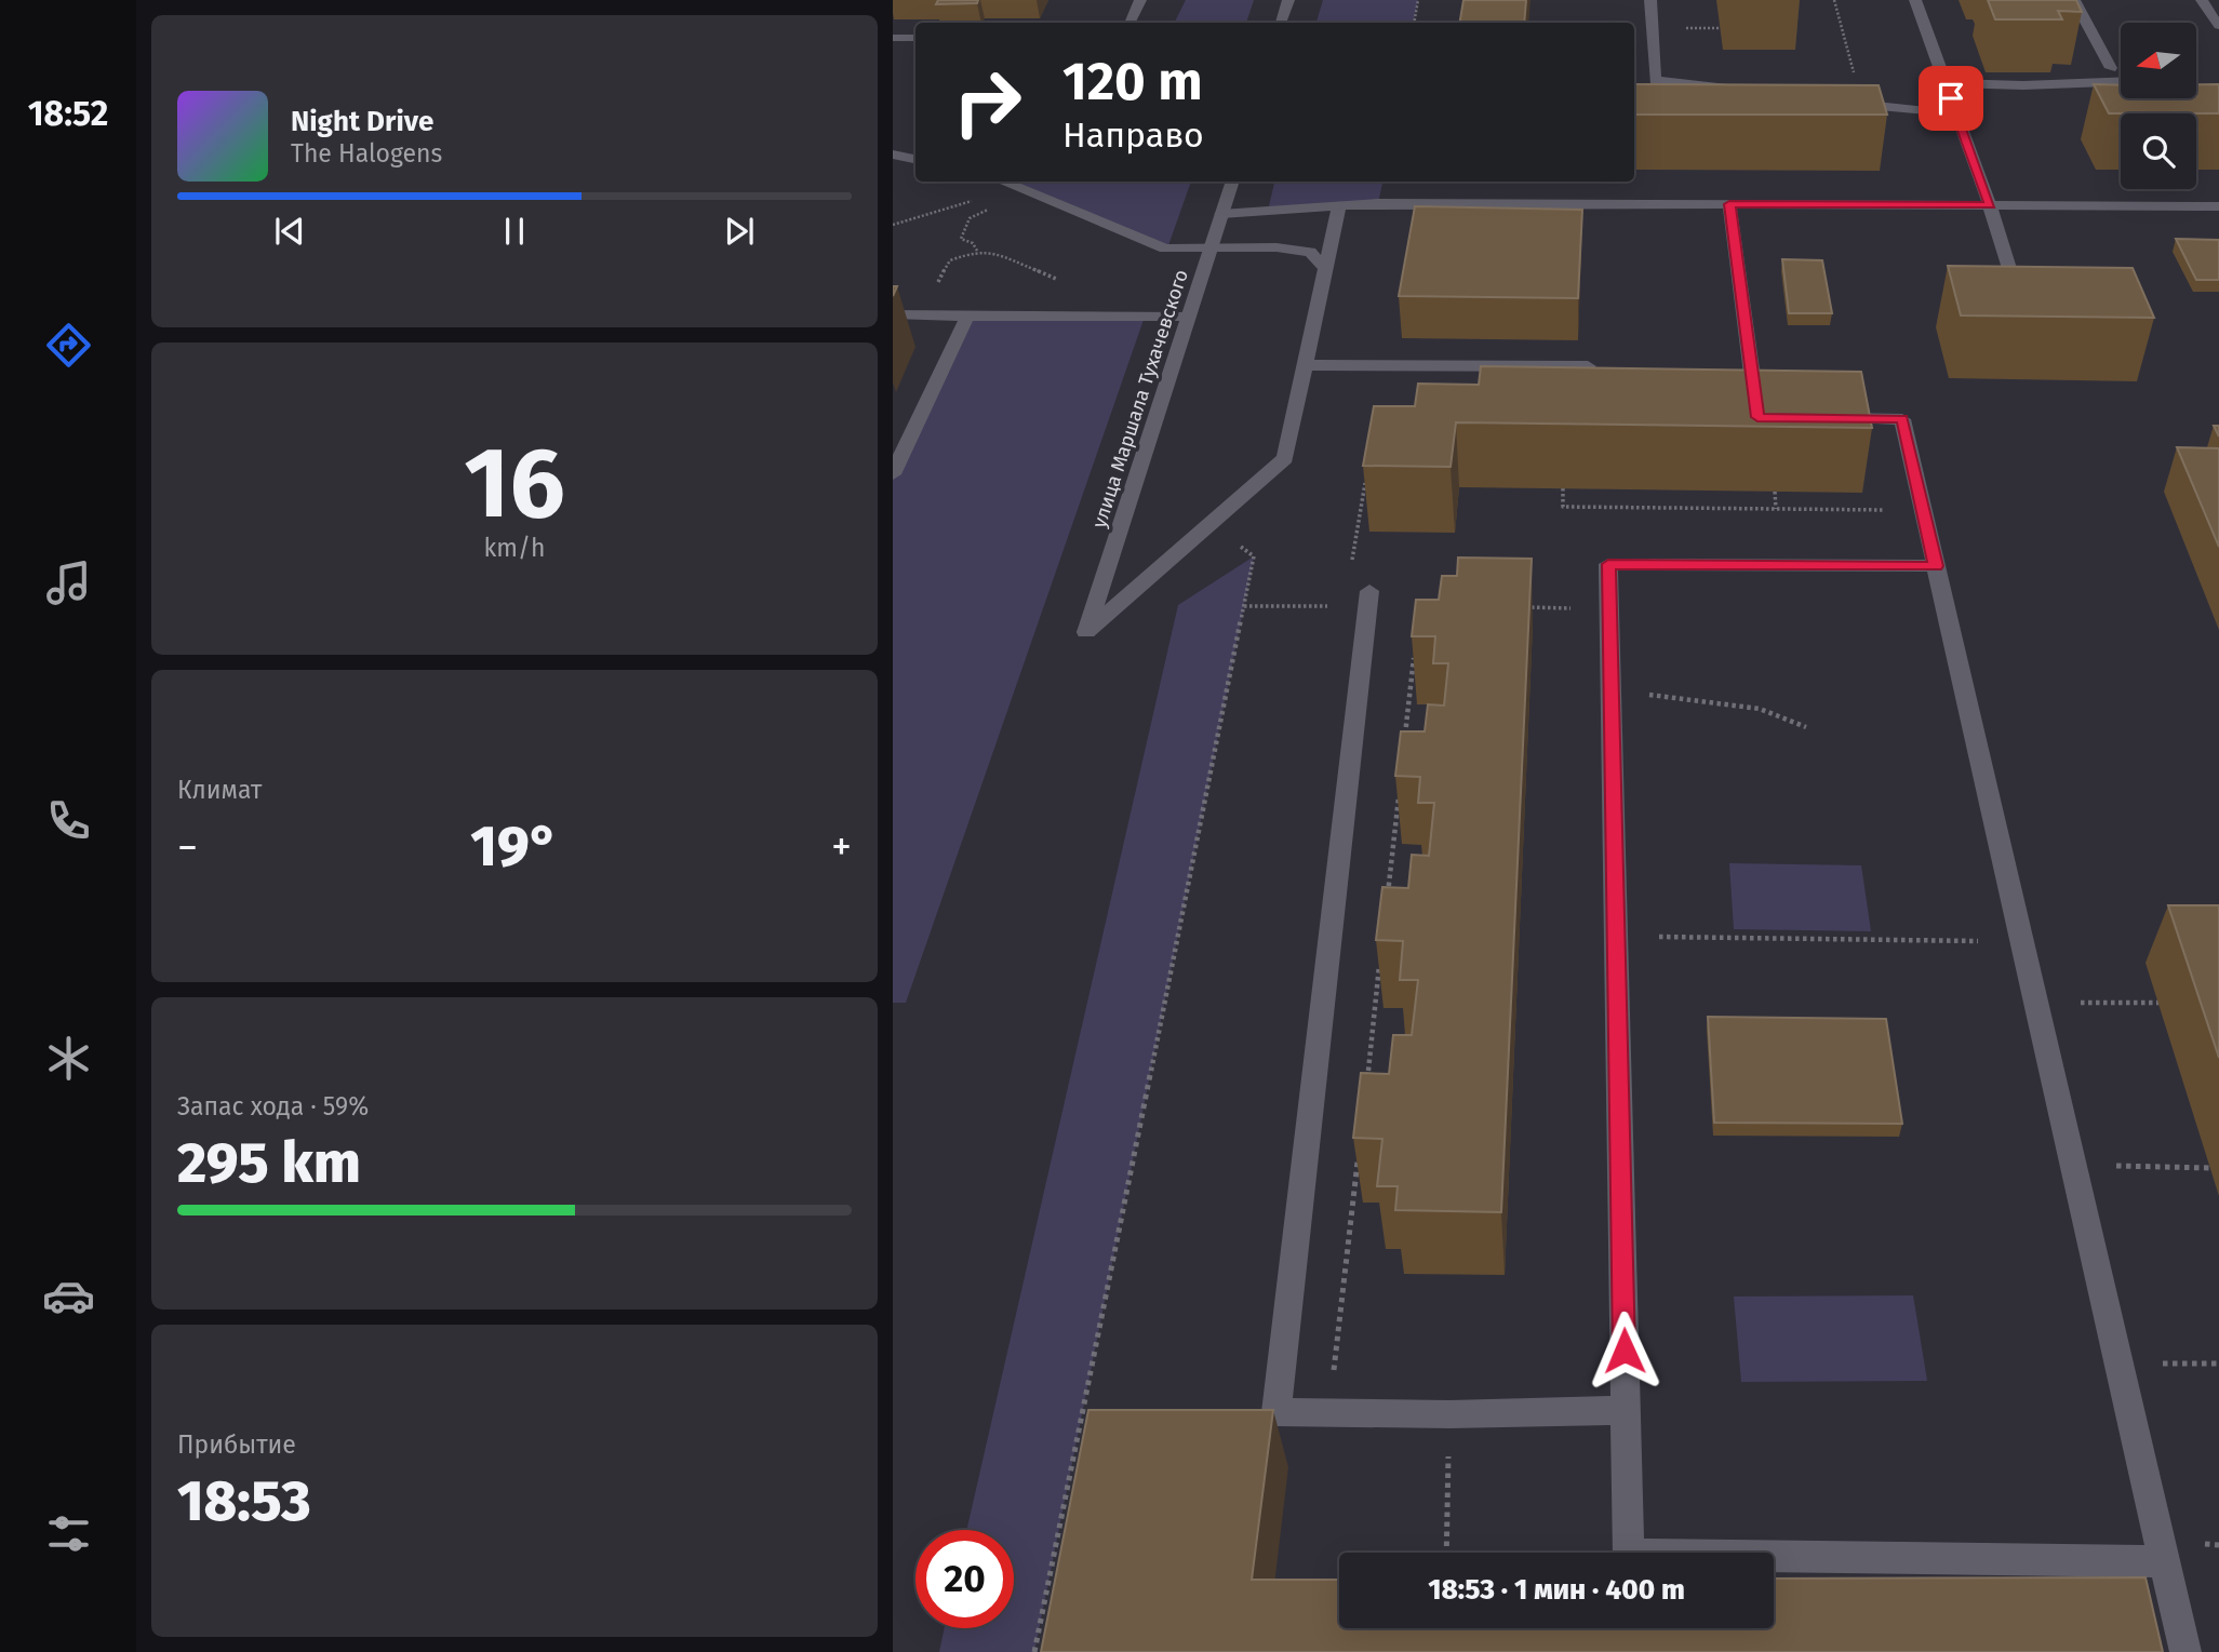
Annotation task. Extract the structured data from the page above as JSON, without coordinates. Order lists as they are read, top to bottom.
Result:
{
  "streets": {
    "street": ["улица Маршала Тухачевского"]
  },
  "north": "left",
  "page": {
    "tabs": "18:52",
    "turn": ["120 m", "Направо"],
    "song": ["Night Drive", "The Halogens"],
    "tile": [
      ["16", "km/h"],
      "Климат",
      ["Запас хода · 59%", "295 km"],
      ["Прибытие", "18:53"]
    ],
    "heat": ["−", "19°", "+"],
    "limit": "20",
    "trip": "18:53 · 1 мин · 400 m"
  }
}
